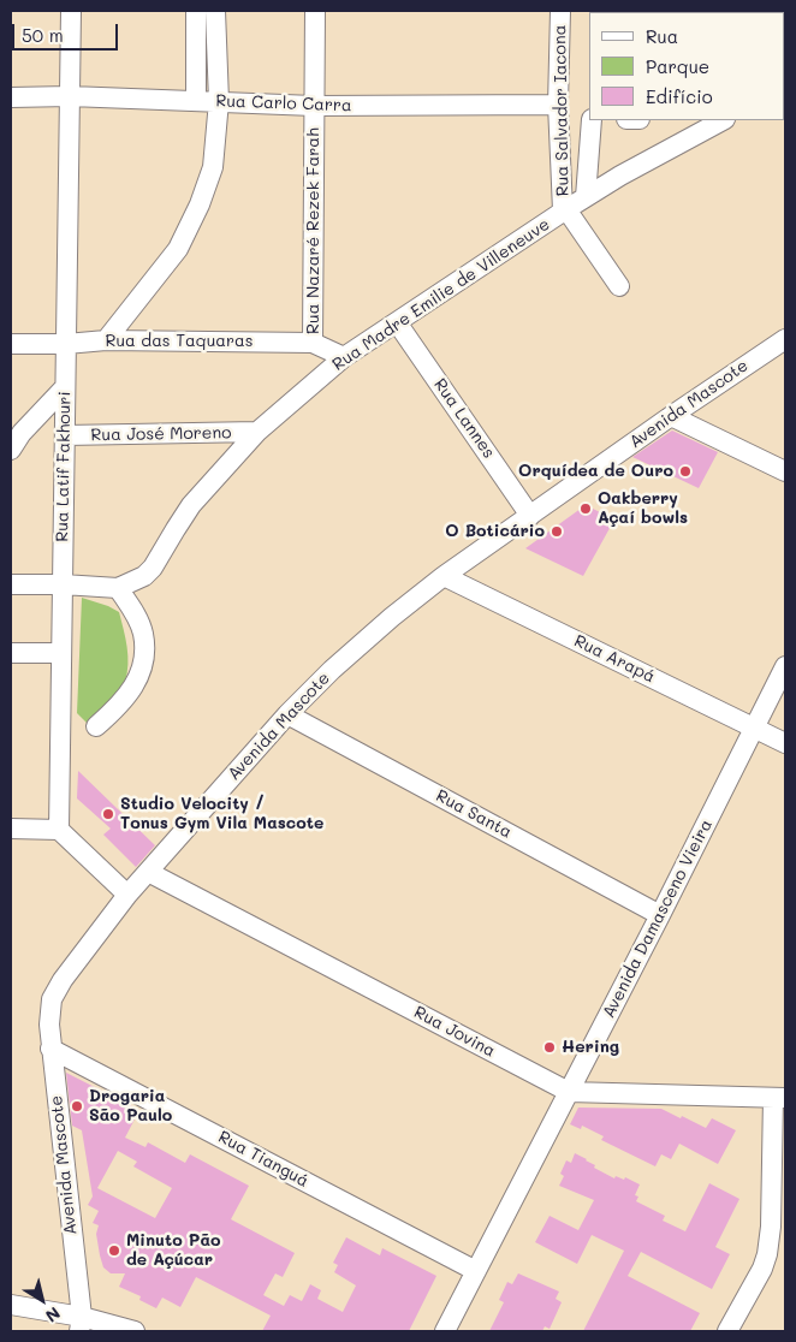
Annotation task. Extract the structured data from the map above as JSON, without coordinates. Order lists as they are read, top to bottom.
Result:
{
  "streets": {
    "street": [
      "Rua Carlo Carra",
      "Rua Salvador Iacona",
      "Rua Nazaré Rezek Farah",
      "Rua Madre Emilie de Villeneuve",
      "Rua das Taquaras",
      "Avenida Mascote",
      "Rua Lannes",
      "Rua José Moreno",
      "Rua Latif Fakhouri",
      "Rua Arapá",
      "Rua Santa",
      "Avenida Damasceno Vieira",
      "Rua Jovina",
      "Rua Tianguá"
    ]
  },
  "crossings": [
    ["Rua Carlo Carra", "Rua Salvador Iacona"],
    ["Rua Carlo Carra", "Rua Nazaré Rezek Farah"],
    ["Rua Carlo Carra", "Rua Latif Fakhouri"],
    ["Rua Salvador Iacona", "Rua Madre Emilie de Villeneuve"],
    ["Rua Nazaré Rezek Farah", "Rua das Taquaras"],
    ["Rua Madre Emilie de Villeneuve", "Rua das Taquaras"],
    ["Rua Madre Emilie de Villeneuve", "Rua Lannes"],
    ["Rua Madre Emilie de Villeneuve", "Rua José Moreno"],
    ["Rua das Taquaras", "Rua Latif Fakhouri"],
    ["Avenida Mascote", "Rua Lannes"],
    ["Avenida Mascote", "Rua Arapá"],
    ["Avenida Mascote", "Rua Santa"],
    ["Avenida Mascote", "Rua Jovina"],
    ["Avenida Mascote", "Rua Tianguá"],
    ["Rua José Moreno", "Rua Latif Fakhouri"],
    ["Rua Arapá", "Avenida Damasceno Vieira"],
    ["Rua Santa", "Avenida Damasceno Vieira"],
    ["Avenida Damasceno Vieira", "Rua Jovina"],
    ["Avenida Damasceno Vieira", "Rua Tianguá"]
  ],
  "places": [
    "Orquídea de Ouro",
    "Oakberry Açaí bowls",
    "O Boticário",
    "Studio Velocity / Tonus Gym Vila Mascote",
    "Hering",
    "Drogaria São Paulo",
    "Minuto Pão de Açúcar"
  ],
  "legend": ["Rua", "Parque", "Edifício"],
  "scale_bar": "50 m",
  "north": "bottom right"
}
